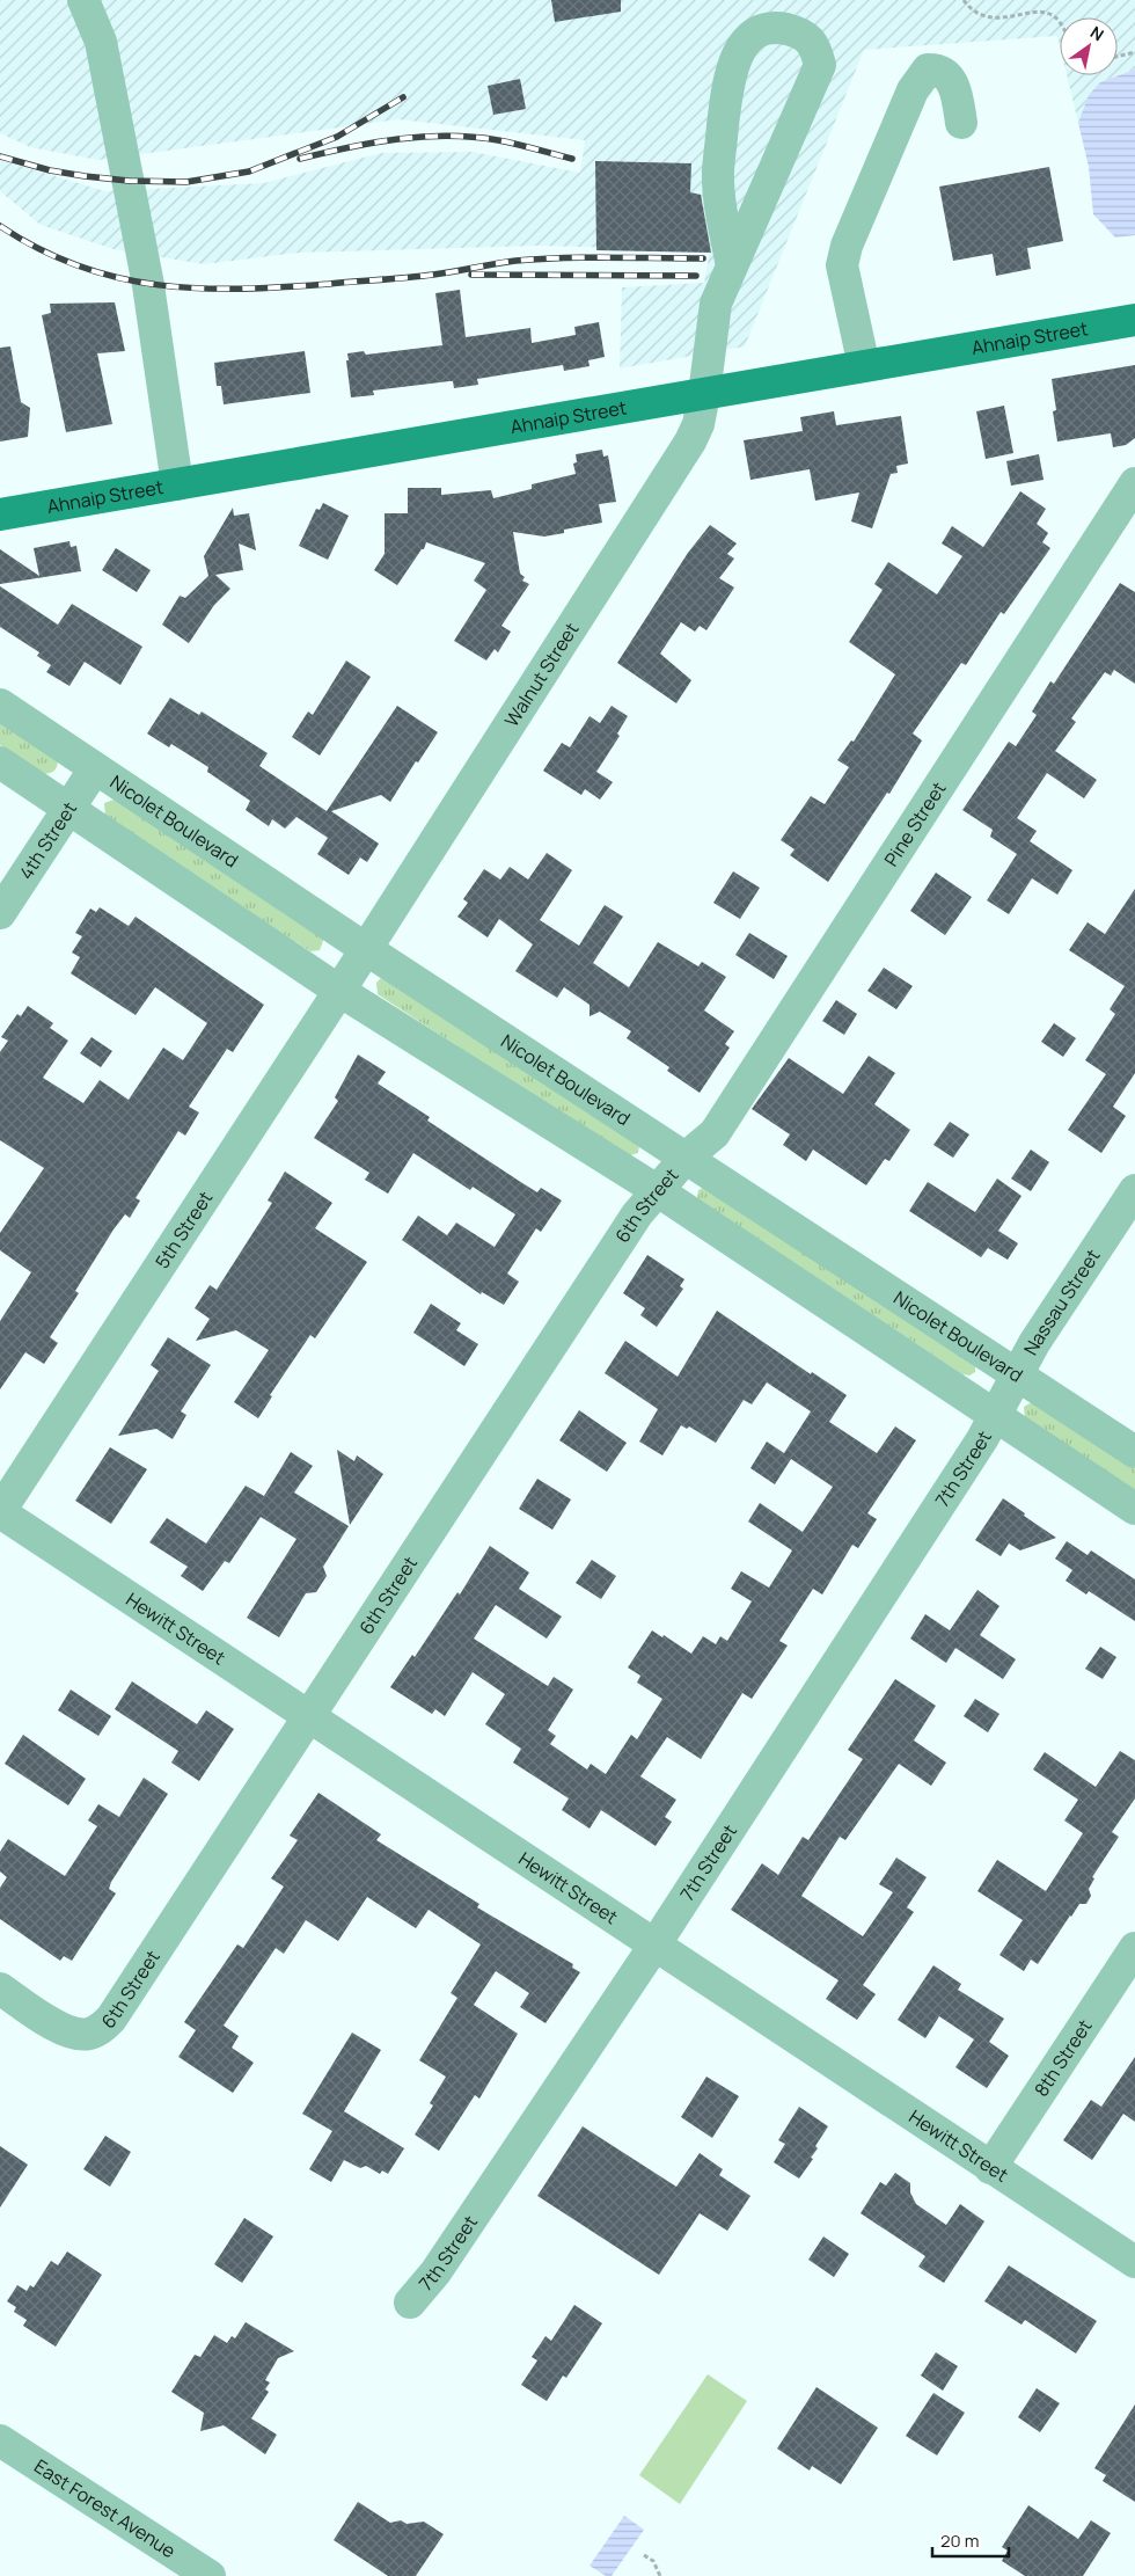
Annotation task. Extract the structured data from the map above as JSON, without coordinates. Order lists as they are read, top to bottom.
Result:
{
  "streets": {
    "main road": ["Ahnaip Street"],
    "street": [
      "Walnut Street",
      "Nicolet Boulevard",
      "Pine Street",
      "4th Street",
      "6th Street",
      "5th Street",
      "Nassau Street",
      "7th Street",
      "Hewitt Street",
      "8th Street",
      "East Forest Avenue"
    ]
  },
  "crossings": [
    ["Ahnaip Street", "Walnut Street"],
    ["Walnut Street", "Nicolet Boulevard"],
    ["Walnut Street", "5th Street"],
    ["Nicolet Boulevard", "Pine Street"],
    ["Nicolet Boulevard", "4th Street"],
    ["Nicolet Boulevard", "6th Street"],
    ["Nicolet Boulevard", "5th Street"],
    ["Nicolet Boulevard", "Nassau Street"],
    ["Pine Street", "6th Street"],
    ["6th Street", "Hewitt Street"],
    ["5th Street", "Hewitt Street"],
    ["Nassau Street", "7th Street"],
    ["7th Street", "Hewitt Street"],
    ["Hewitt Street", "8th Street"]
  ],
  "scale_bar": "20 m",
  "north": "top right"
}
